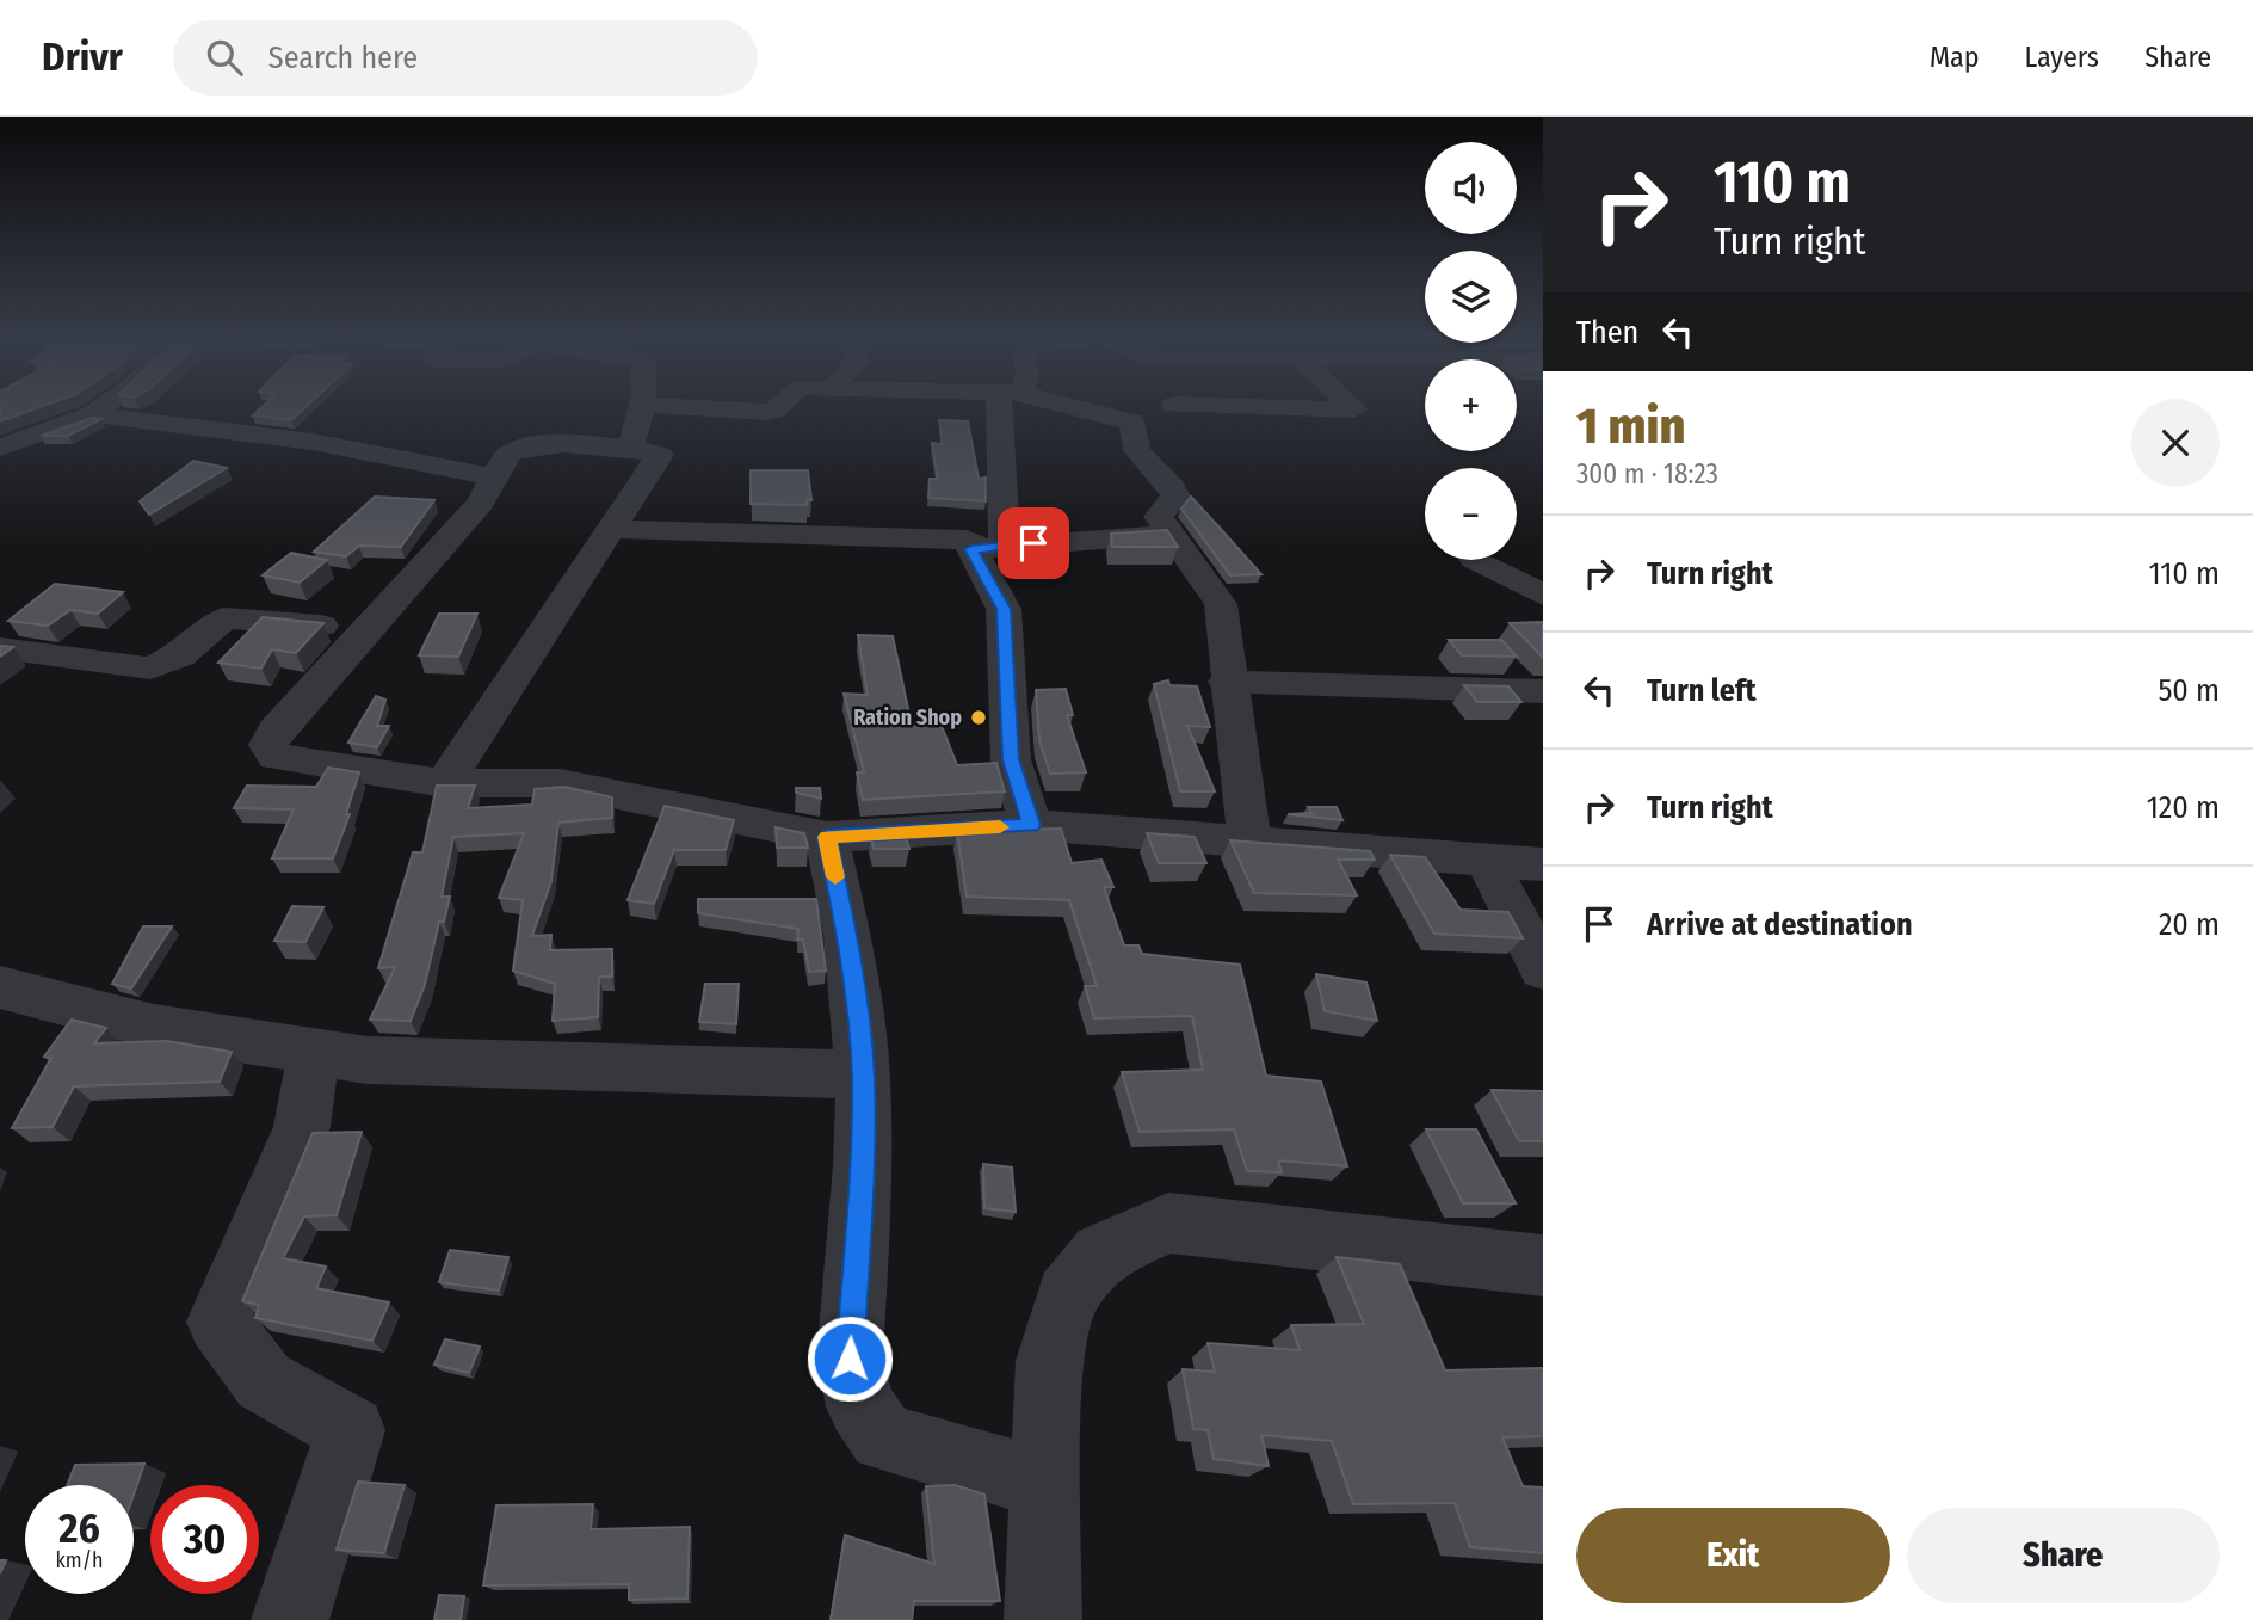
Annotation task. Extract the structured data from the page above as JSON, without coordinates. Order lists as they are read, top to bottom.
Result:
{
  "places": ["Ration Shop"],
  "page": {
    "header": "Drivr",
    "search": "Search here",
    "nav": ["Map", "Layers", "Share"],
    "turn": ["110 m", "Turn right"],
    "map_buttons": ["+", "−"],
    "then": "Then",
    "heading": ["1 min", "300 m · 18:23"],
    "list": [
      {
        "name": "Turn right",
        "value": "110 m"
      },
      {
        "name": "Turn left",
        "value": "50 m"
      },
      {
        "name": "Turn right",
        "value": "120 m"
      },
      {
        "name": "Arrive at destination",
        "value": "20 m"
      }
    ],
    "speed": "26 km/h",
    "limit": "30",
    "buttons": ["Exit", "Share"]
  }
}
